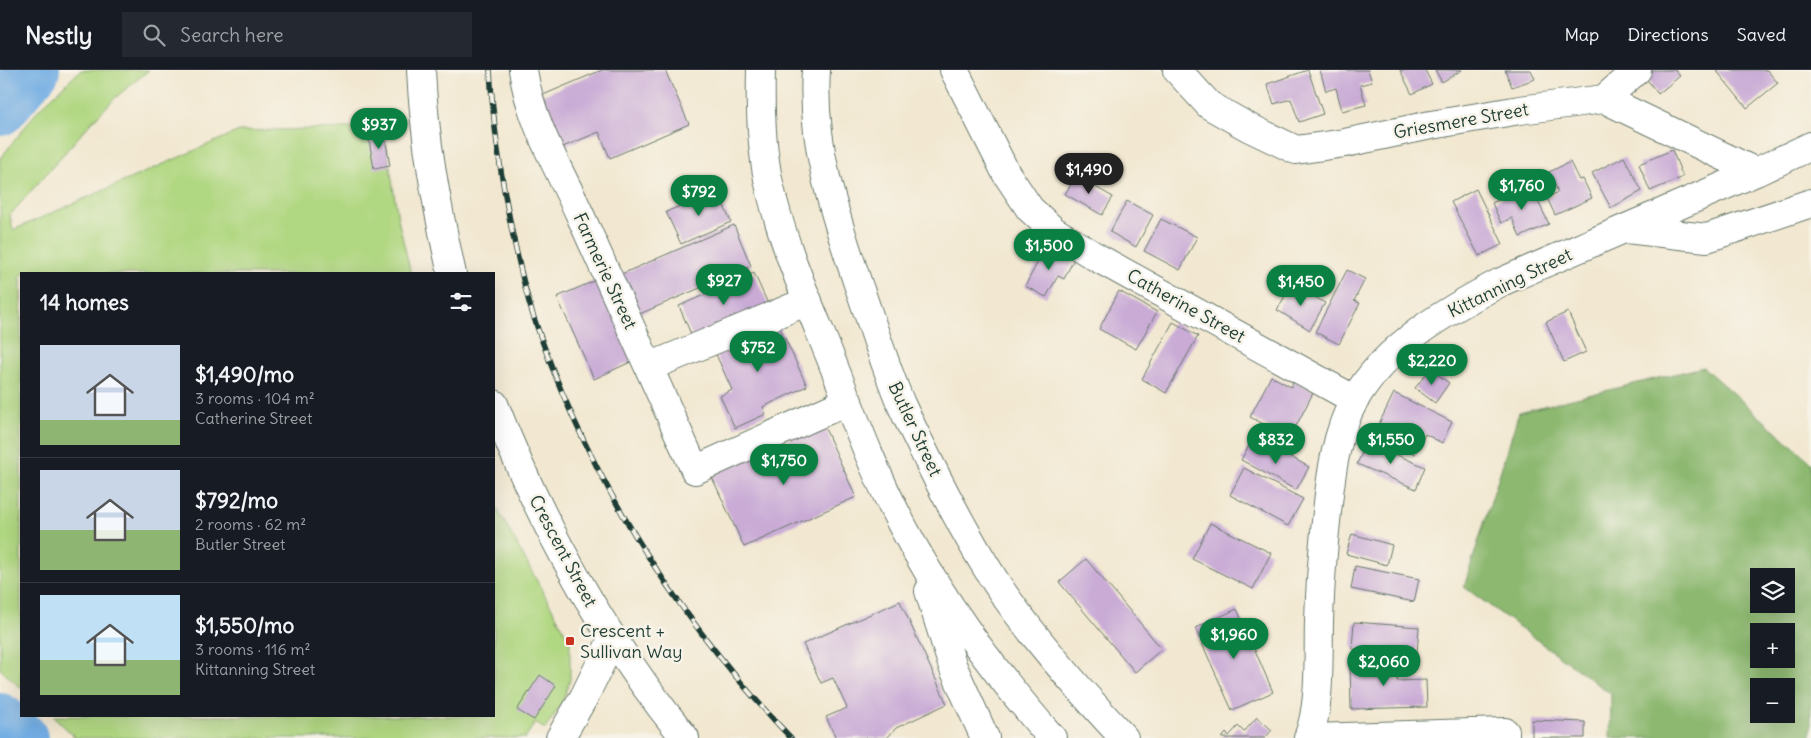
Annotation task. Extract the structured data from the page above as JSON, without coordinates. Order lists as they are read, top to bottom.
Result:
{
  "streets": {
    "main road": [
      "Griesmere Street",
      "Farmerie Street",
      "Kittanning Street",
      "Catherine Street",
      "Butler Street",
      "Crescent Street"
    ]
  },
  "crossings": [
    ["Kittanning Street", "Catherine Street"]
  ],
  "places": {
    "transit": ["Crescent + Sullivan Way"]
  },
  "page": {
    "header": "Nestly",
    "search": "Search here",
    "nav": ["Map", "Directions", "Saved"],
    "price": [
      "$937",
      "$1,490",
      "$1,760",
      "$792",
      "$1,500",
      "$927",
      "$1,450",
      "$752",
      "$2,220",
      "$832",
      "$1,550",
      "$1,750",
      "$1,960",
      "$2,060"
    ],
    "heading": "14 homes",
    "list": [
      {
        "name": "$1,490/mo",
        "note": "3 rooms · 104 m² · Catherine Street"
      },
      {
        "name": "$792/mo",
        "note": "2 rooms · 62 m² · Butler Street"
      },
      {
        "name": "$1,550/mo",
        "note": "3 rooms · 116 m² · Kittanning Street"
      }
    ],
    "map_buttons": ["+", "−"]
  }
}
